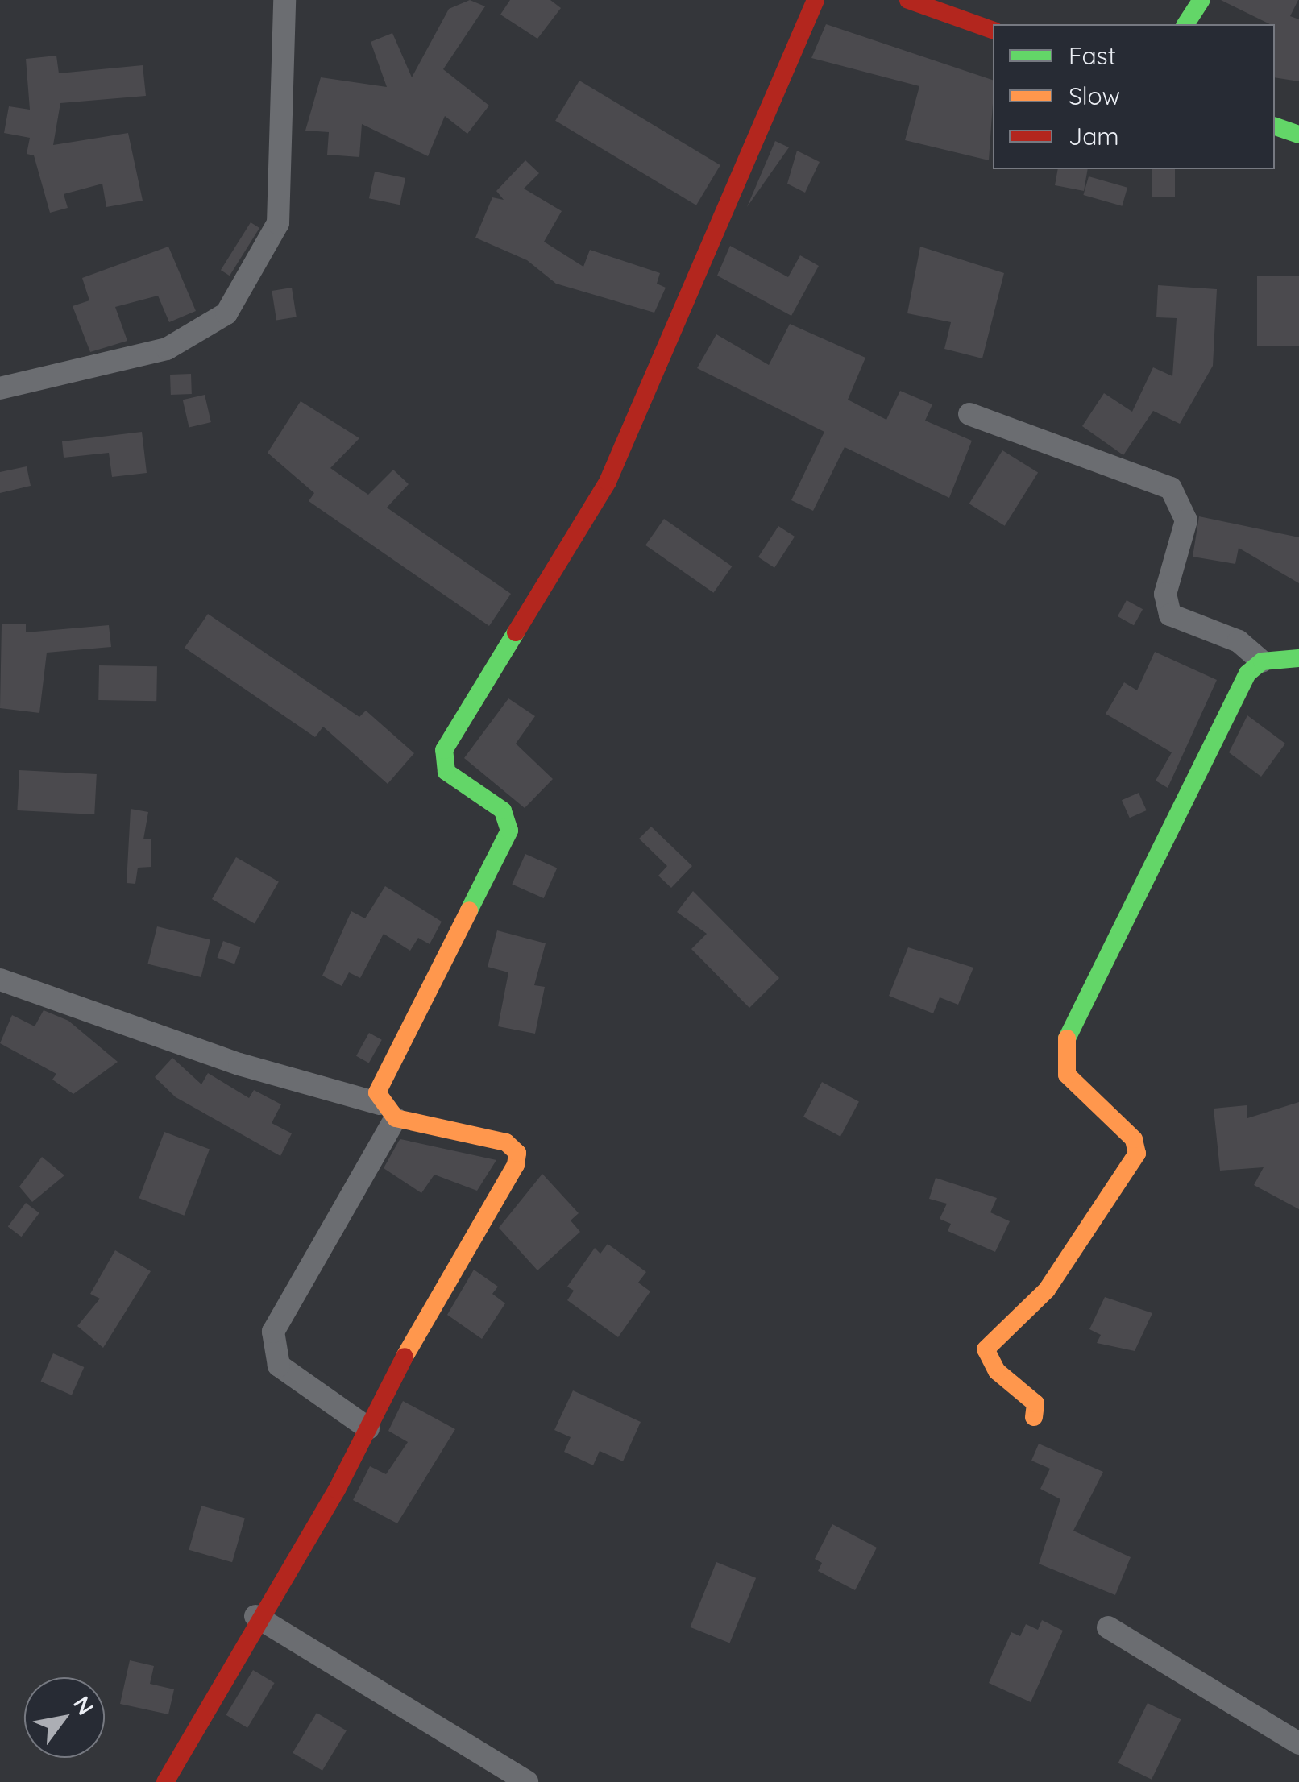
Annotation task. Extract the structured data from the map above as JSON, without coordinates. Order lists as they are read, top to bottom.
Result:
{
  "legend": ["Fast", "Slow", "Jam"],
  "north": "top right"
}
